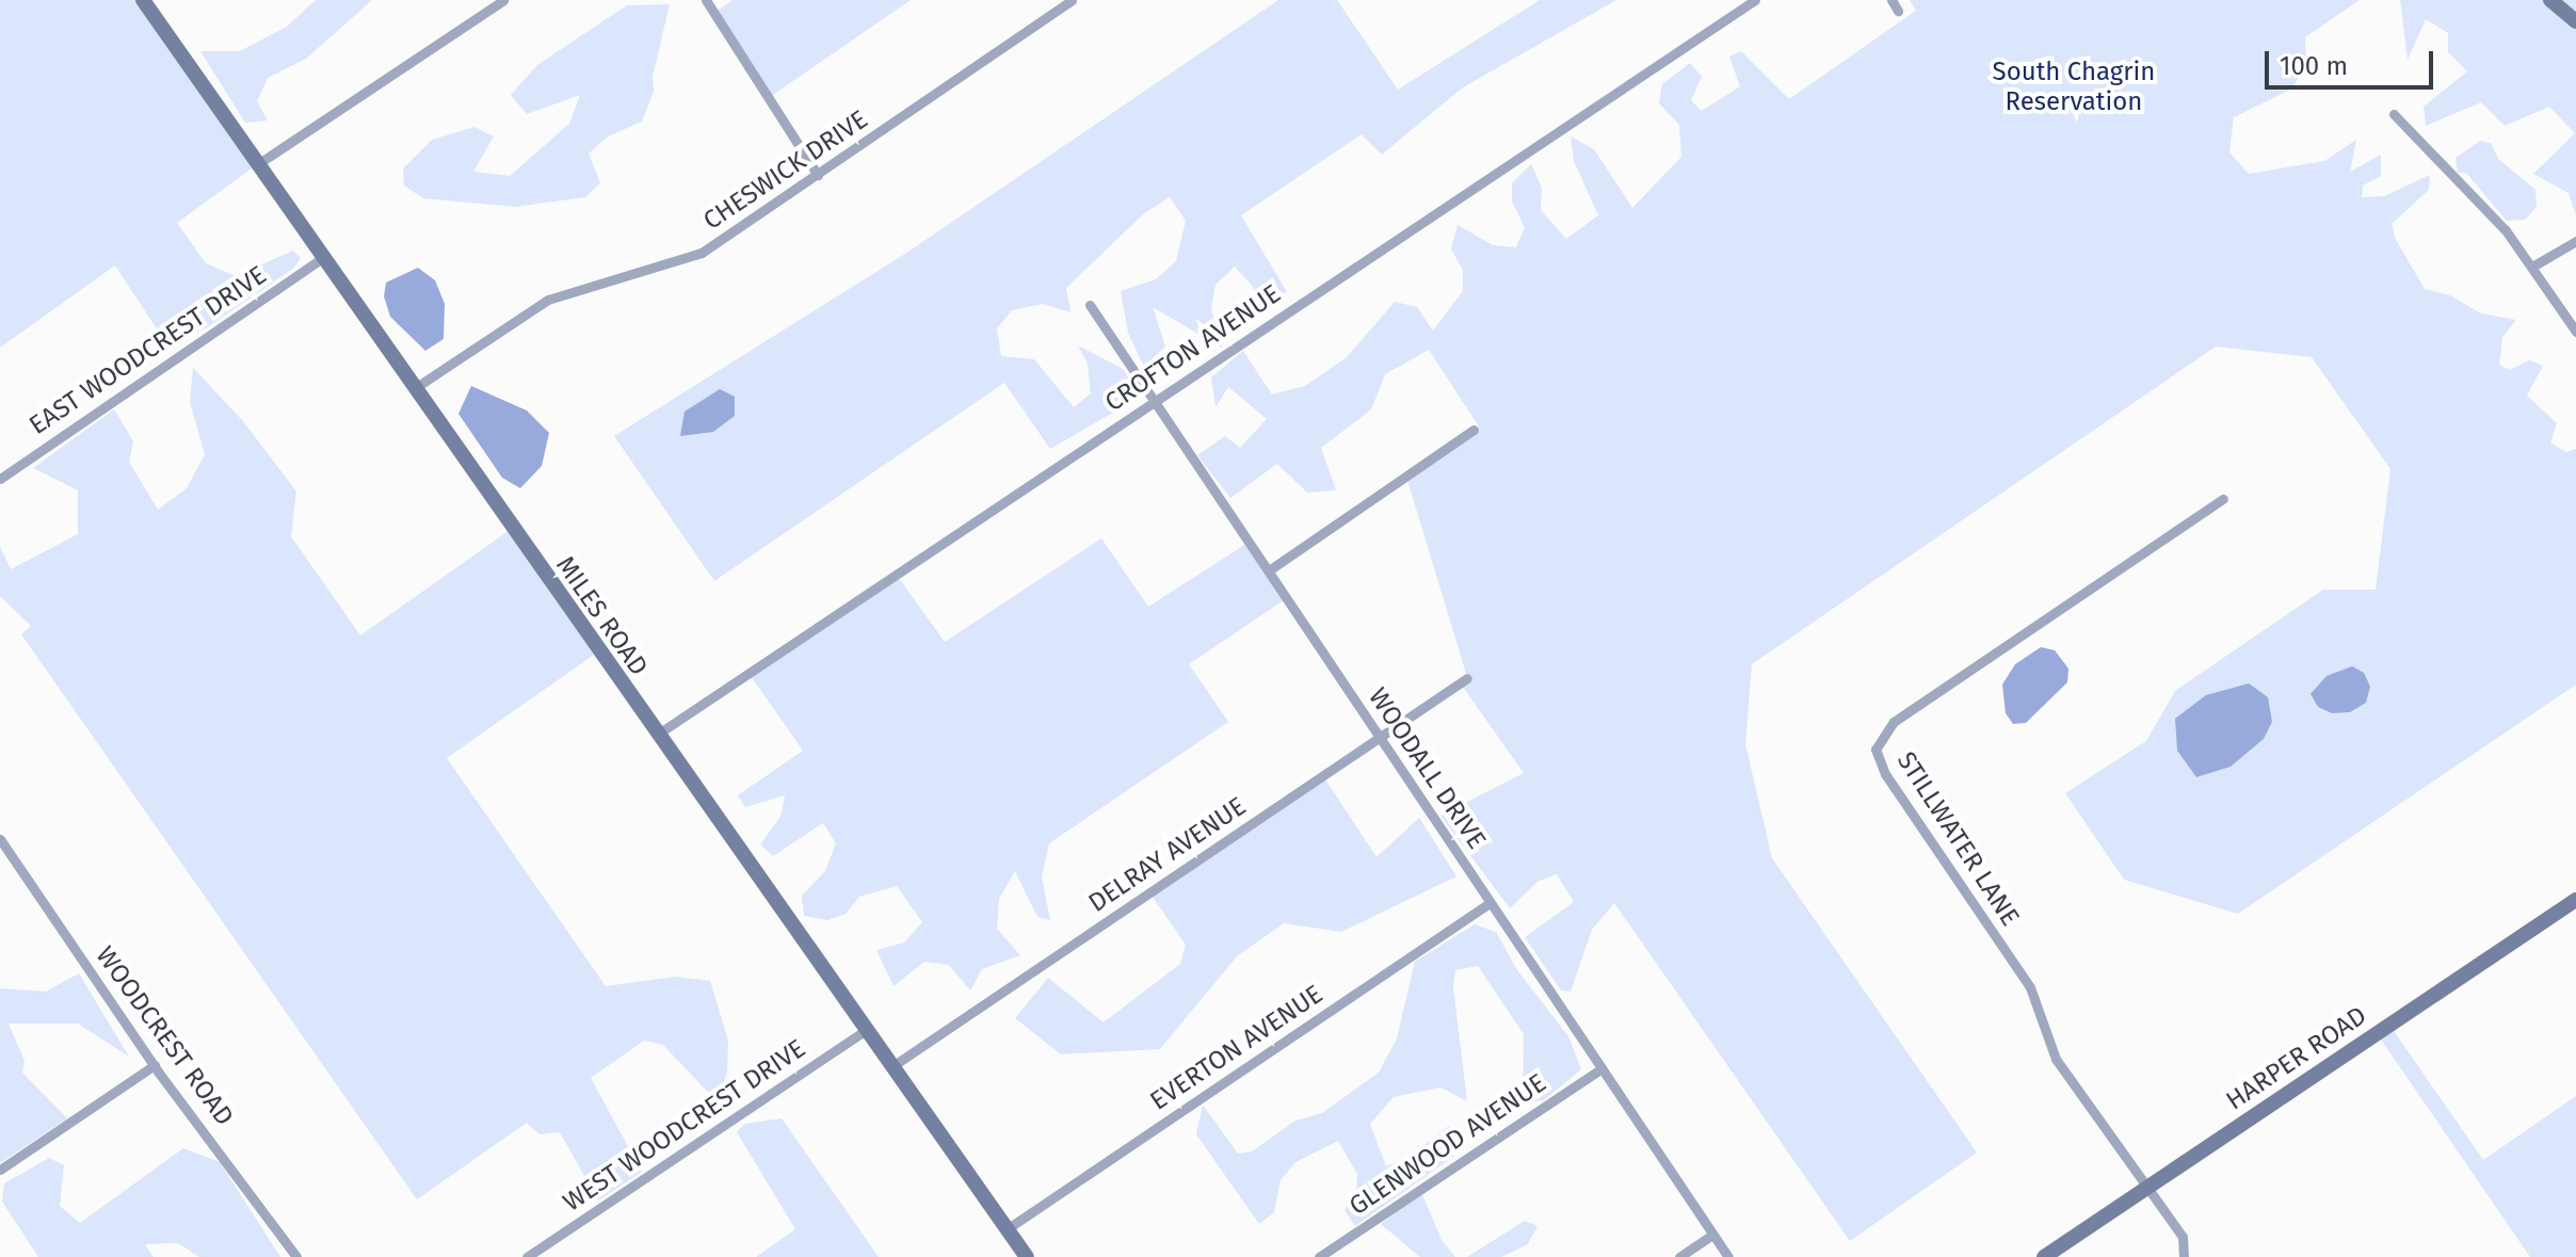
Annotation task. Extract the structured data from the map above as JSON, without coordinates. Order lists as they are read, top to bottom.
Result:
{
  "streets": {
    "main road": ["MILES ROAD", "HARPER ROAD"],
    "street": [
      "CHESWICK DRIVE",
      "CROFTON AVENUE",
      "EAST WOODCREST DRIVE",
      "WOODALL DRIVE",
      "STILLWATER LANE",
      "DELRAY AVENUE",
      "WOODCREST ROAD",
      "EVERTON AVENUE",
      "WEST WOODCREST DRIVE",
      "GLENWOOD AVENUE"
    ]
  },
  "crossings": [
    ["CHESWICK DRIVE", "MILES ROAD"],
    ["CROFTON AVENUE", "MILES ROAD"],
    ["CROFTON AVENUE", "WOODALL DRIVE"],
    ["EAST WOODCREST DRIVE", "MILES ROAD"],
    ["MILES ROAD", "DELRAY AVENUE"],
    ["MILES ROAD", "EVERTON AVENUE"],
    ["MILES ROAD", "WEST WOODCREST DRIVE"],
    ["WOODALL DRIVE", "DELRAY AVENUE"],
    ["WOODALL DRIVE", "EVERTON AVENUE"],
    ["WOODALL DRIVE", "GLENWOOD AVENUE"],
    ["STILLWATER LANE", "HARPER ROAD"]
  ],
  "parks": ["South Chagrin Reservation"],
  "scale_bar": "100 m"
}
